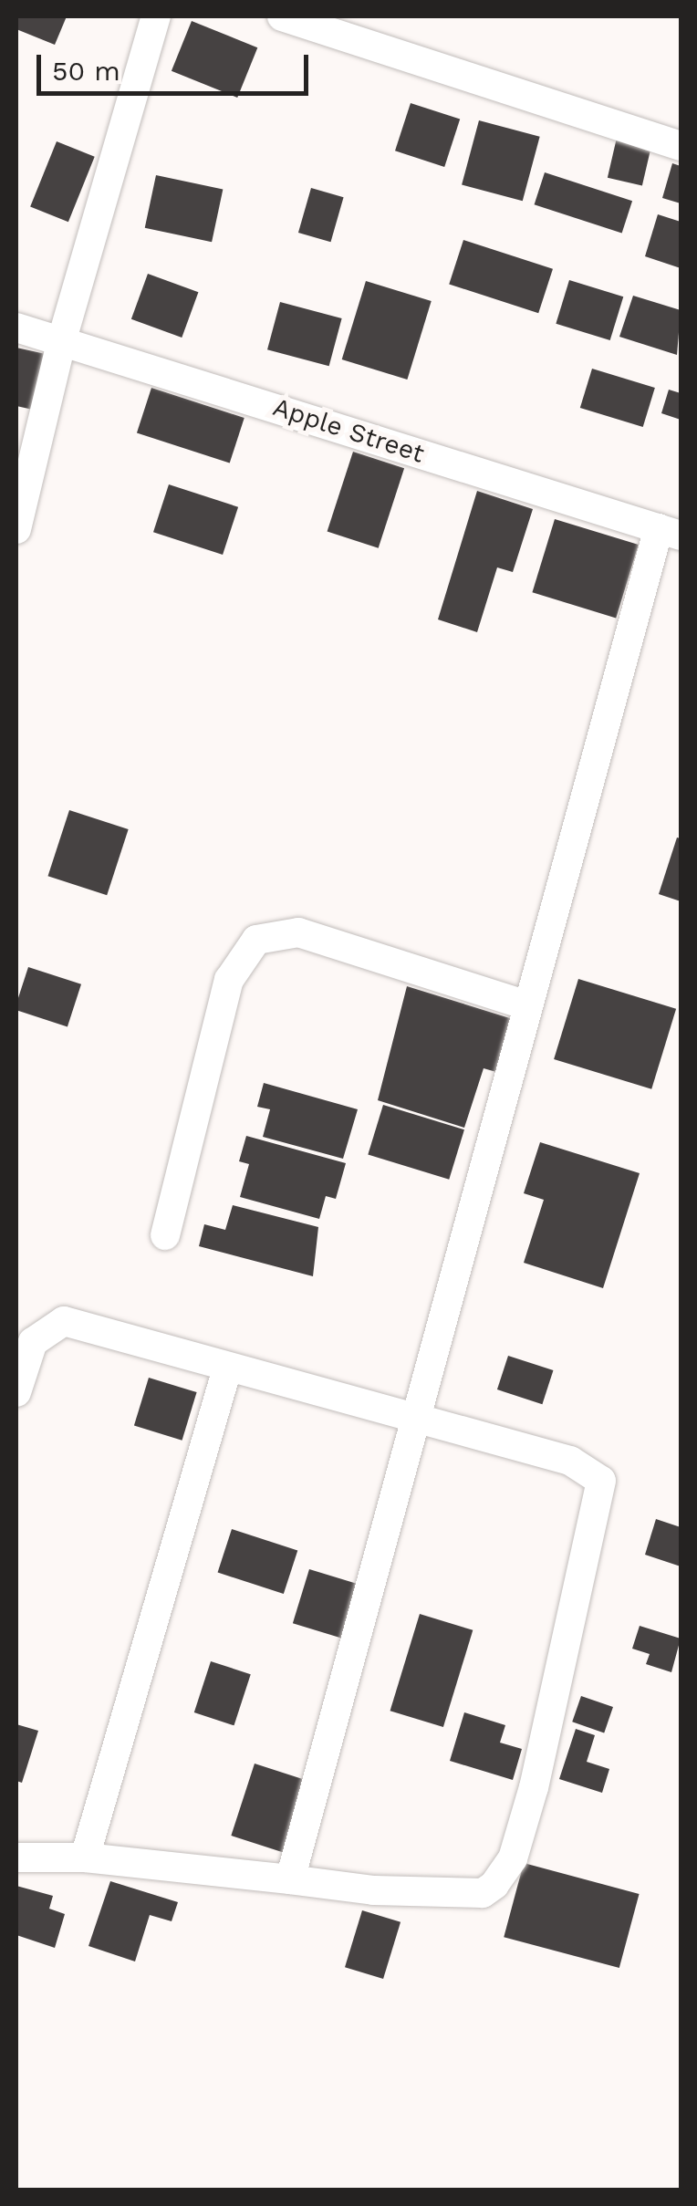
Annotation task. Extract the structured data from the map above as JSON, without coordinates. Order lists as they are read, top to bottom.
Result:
{
  "streets": {
    "street": ["Apple Street"]
  },
  "scale_bar": "50 m"
}
